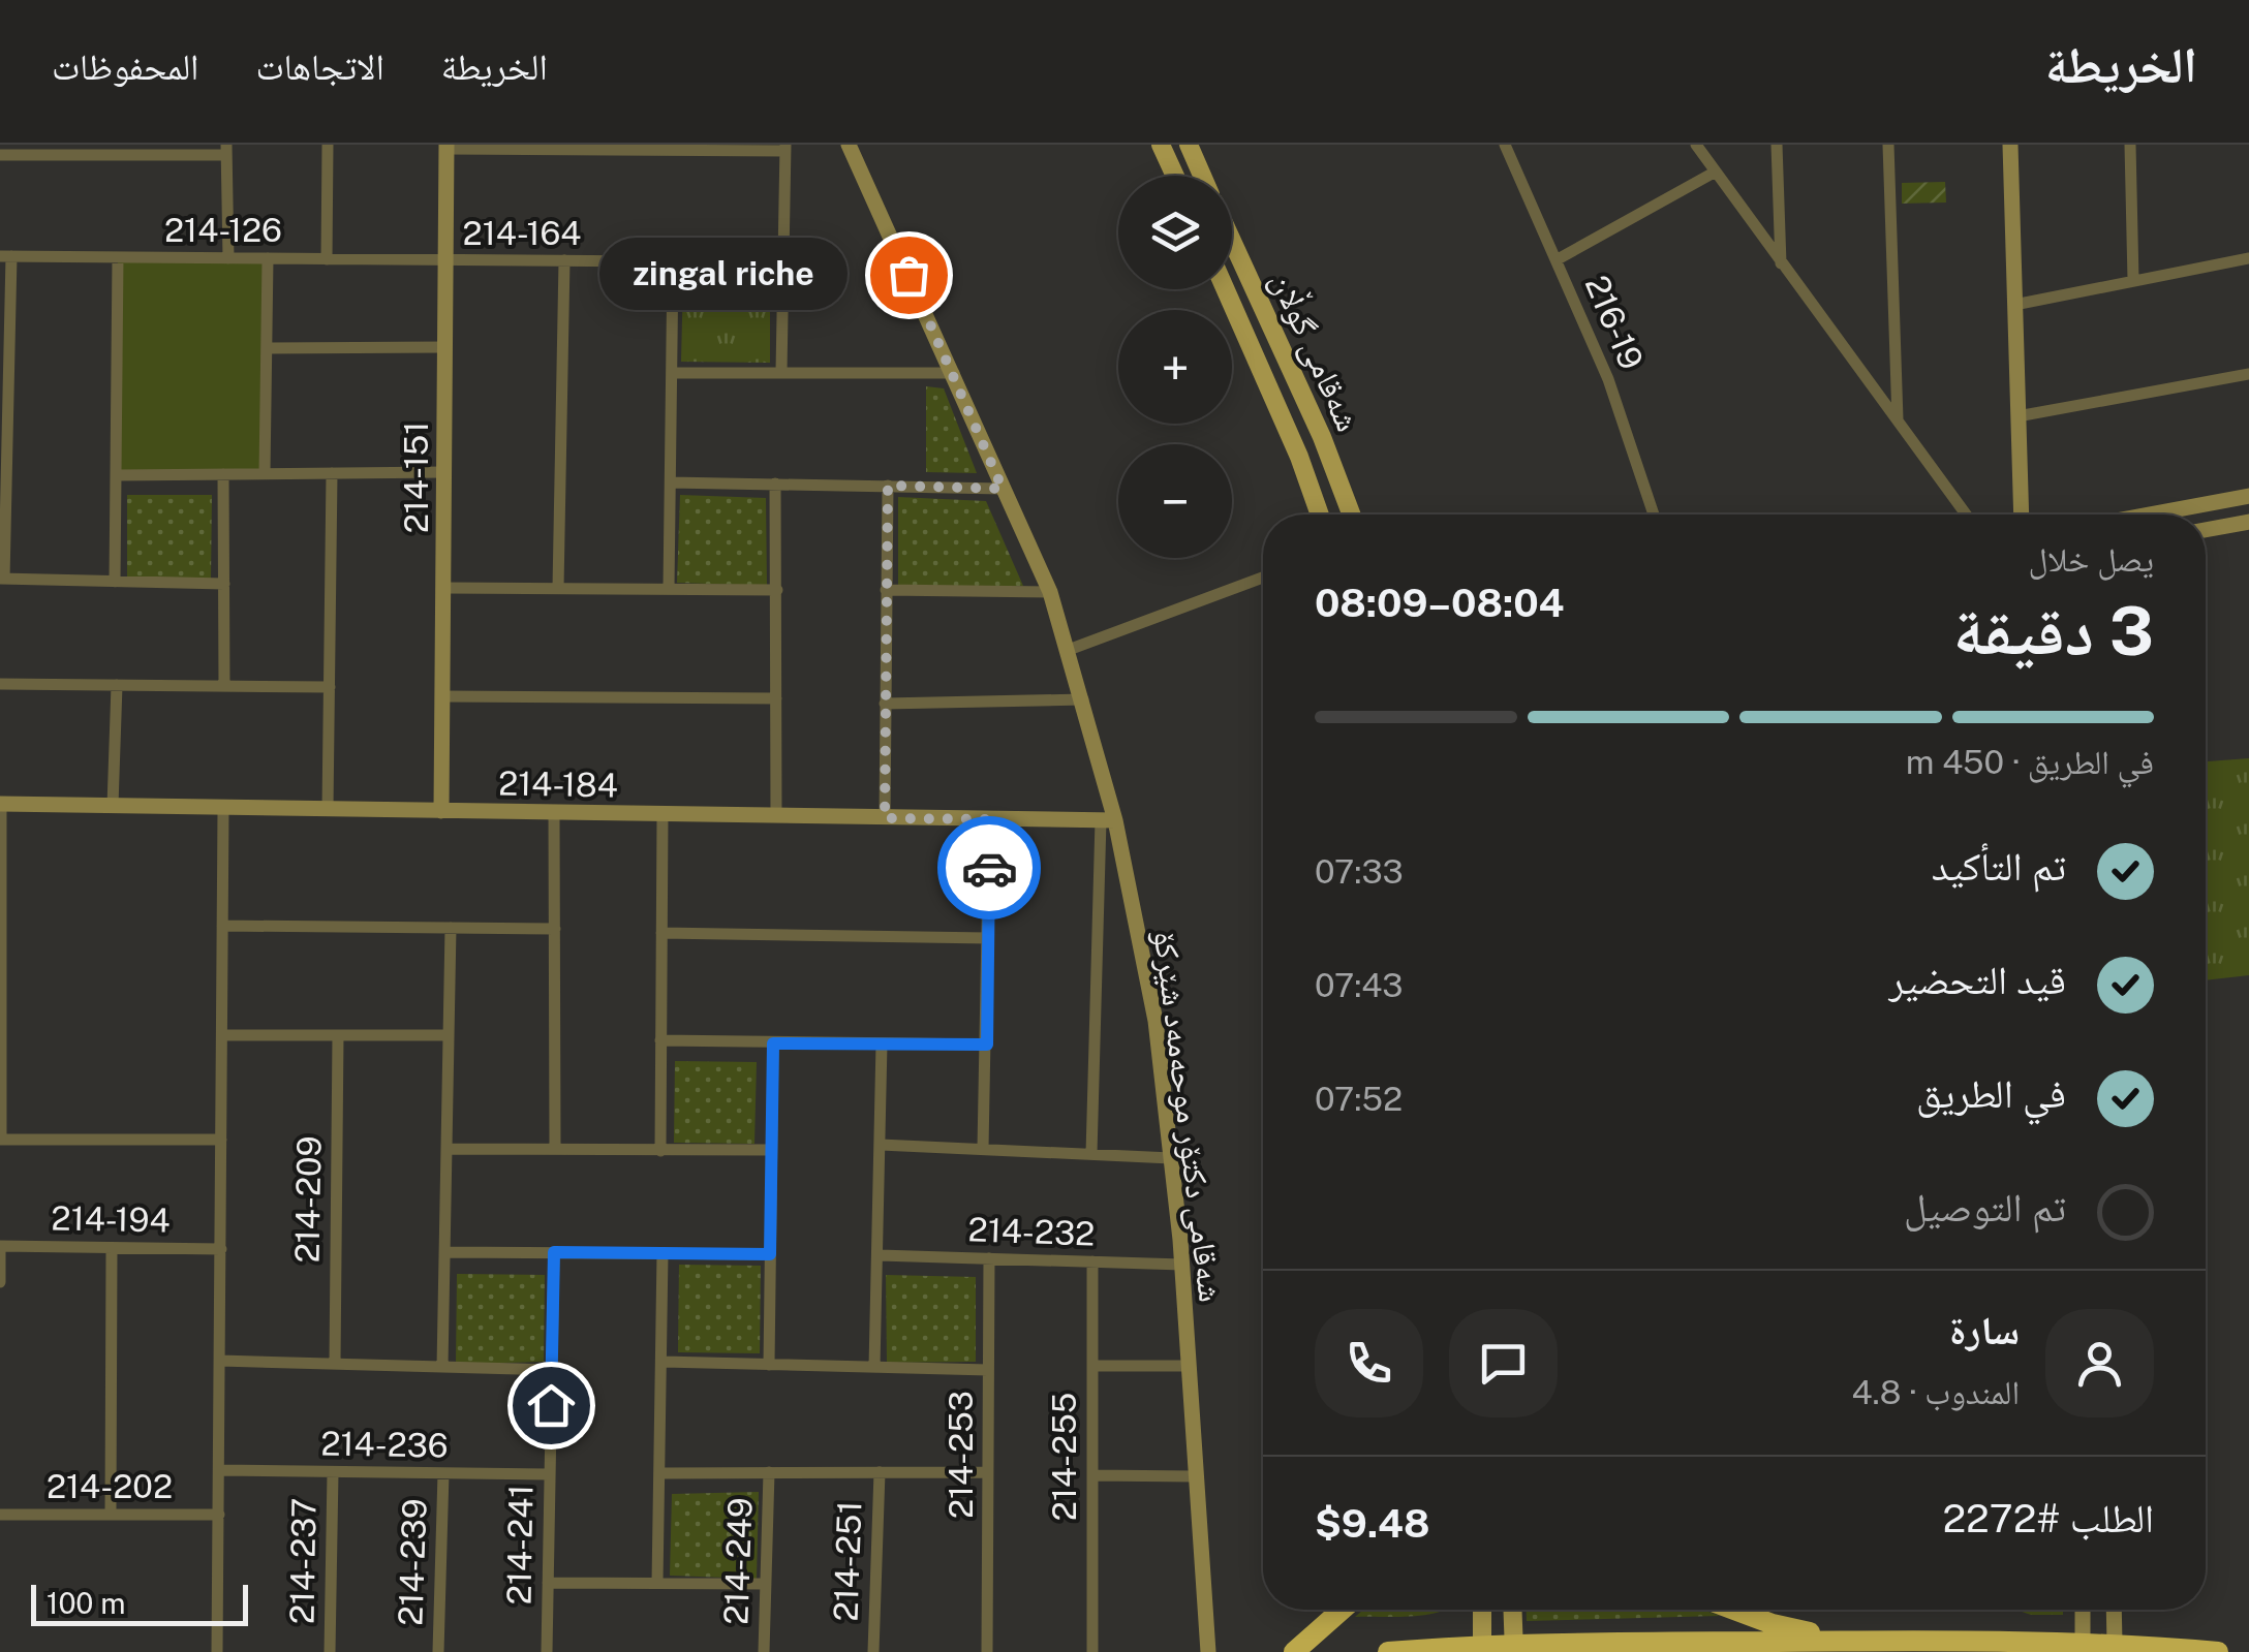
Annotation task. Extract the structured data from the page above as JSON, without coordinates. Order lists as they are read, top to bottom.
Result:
{
  "streets": {
    "main road": ["شەقامی گوڵان"],
    "street": [
      "214-126",
      "214-164",
      "216-19",
      "214-151",
      "214-184",
      "شەقامی دکتۆر موحەمەد شێرکۆ",
      "214-209",
      "214-194",
      "214-232",
      "214-236",
      "214-253",
      "214-255",
      "214-202",
      "214-241",
      "214-237",
      "214-249",
      "214-251",
      "214-239"
    ]
  },
  "crossings": [
    ["214-126", "214-164"],
    ["214-126", "214-151"],
    ["214-164", "214-151"],
    ["214-151", "214-184"],
    ["214-184", "شەقامی دکتۆر موحەمەد شێرکۆ"],
    ["شەقامی دکتۆر موحەمەد شێرکۆ", "214-232"],
    ["214-232", "214-253"],
    ["214-232", "214-255"],
    ["214-236", "214-241"],
    ["214-236", "214-237"],
    ["214-236", "214-239"]
  ],
  "places": ["zingal riche"],
  "scale_bar": "100 m",
  "page": {
    "header": "الخريطة",
    "nav": ["الخريطة", "الاتجاهات", "المحفوظات"],
    "map_buttons": ["+", "−"],
    "bubble": "zingal riche",
    "heading": ["3 دقيقة", "يصل خلال", "08:04–08:09"],
    "panel": [
      "سارة",
      "المندوب · 4.8",
      "الطلب #2272",
      "$9.48"
    ],
    "bar": "في الطريق · 450 m",
    "list": [
      ["تم التأكيد", "07:33"],
      ["قيد التحضير", "07:43"],
      ["في الطريق", "07:52"],
      "تم التوصيل"
    ],
    "scale": "100 m"
  }
}
